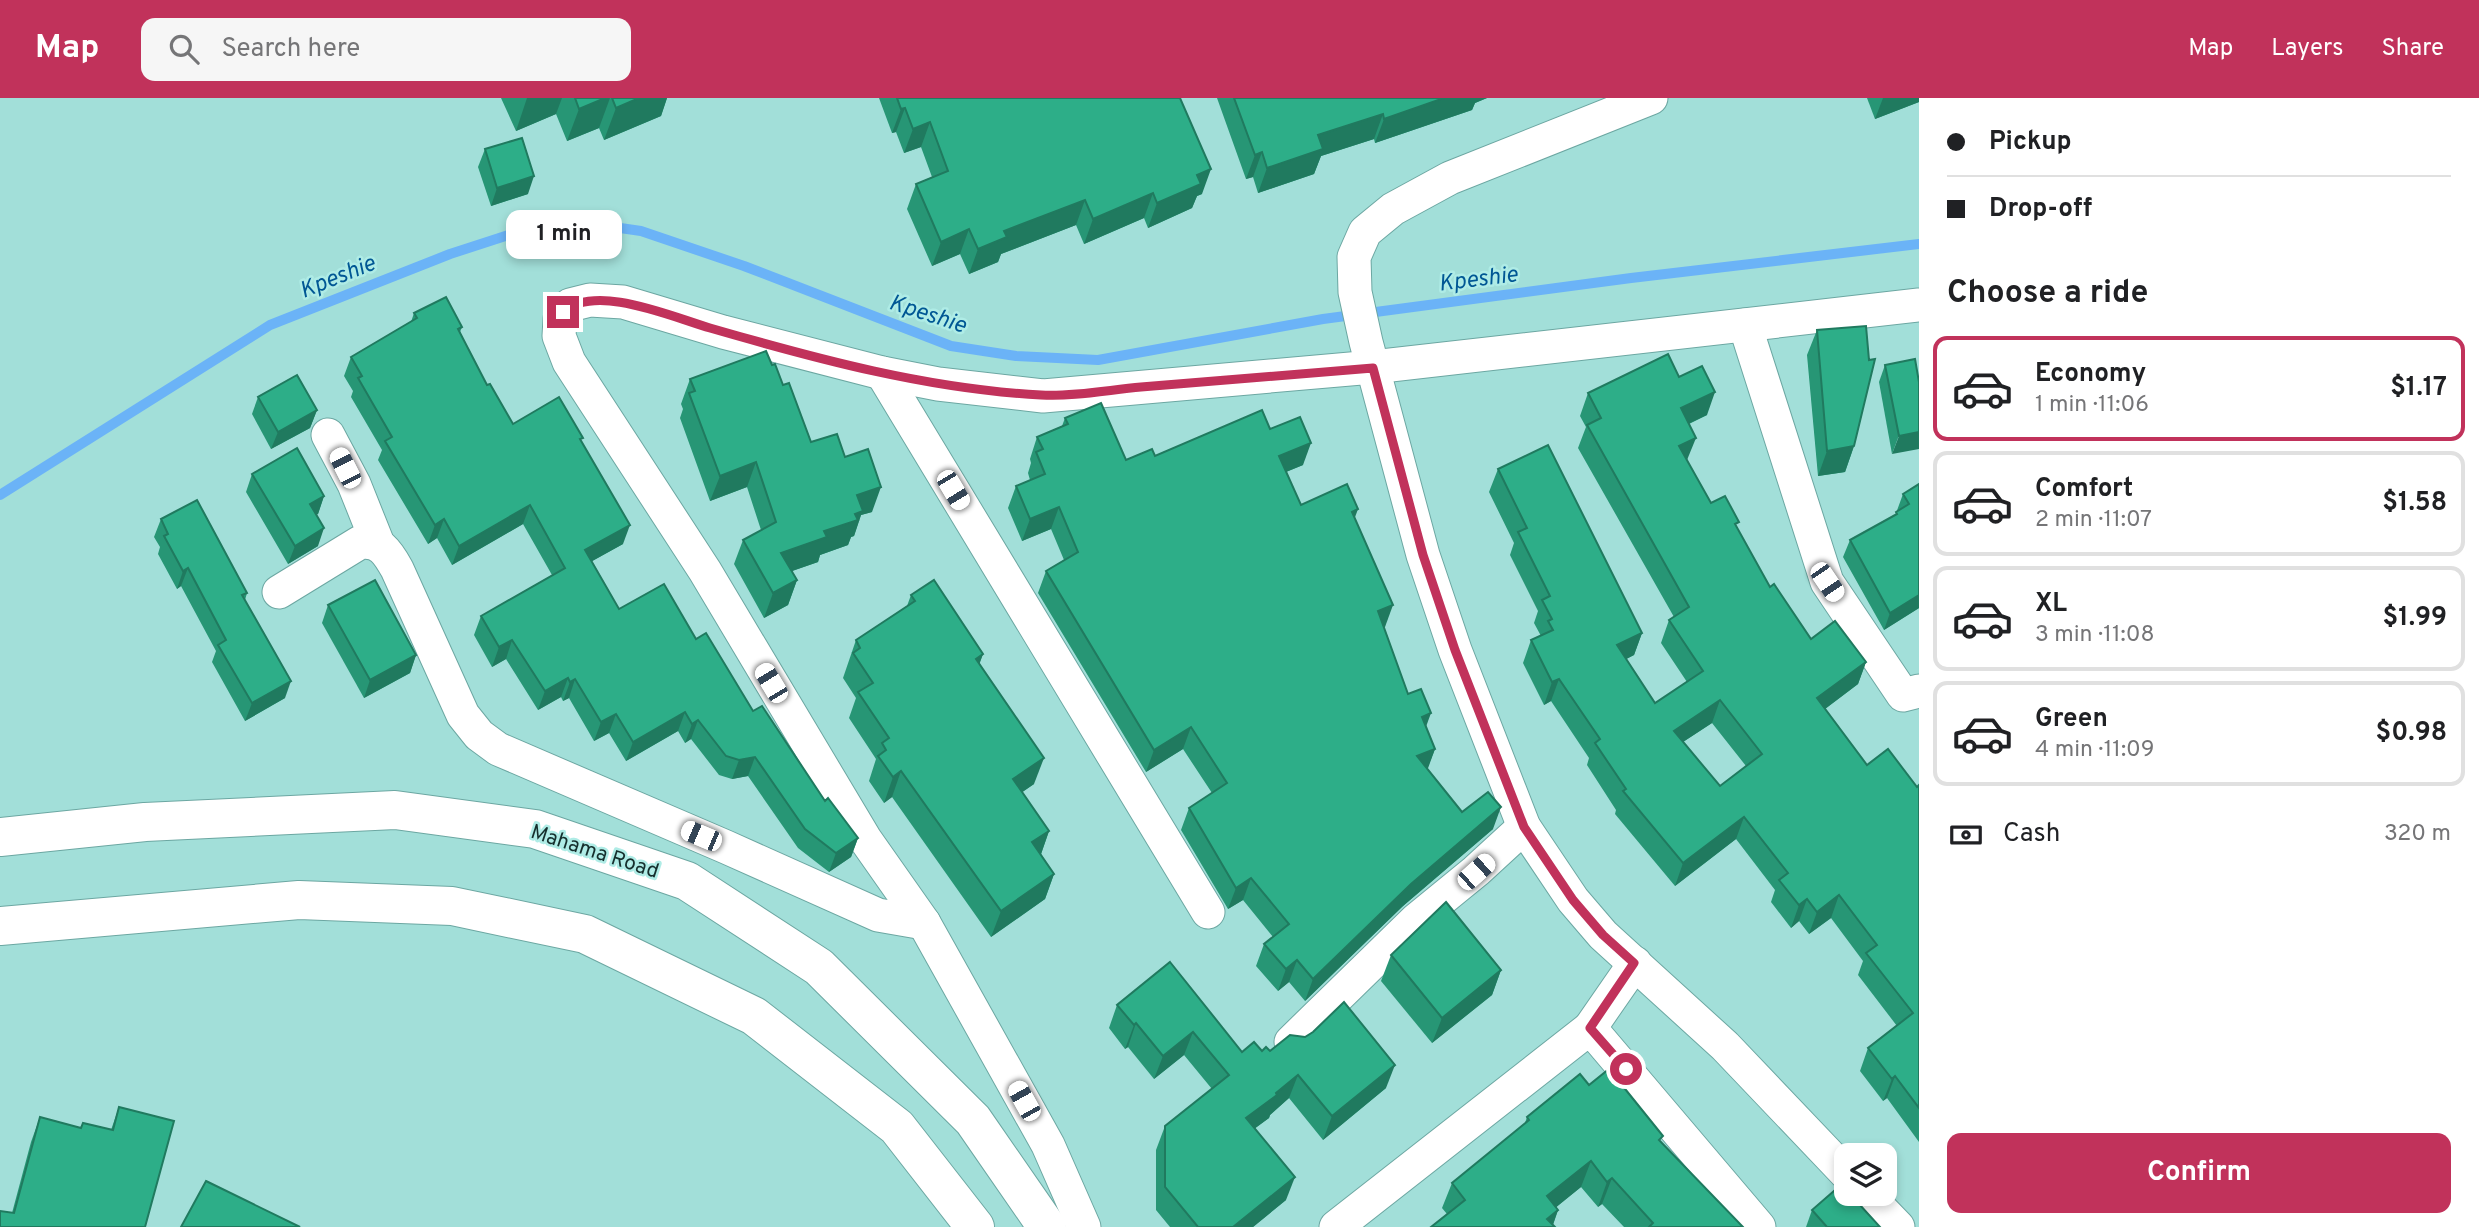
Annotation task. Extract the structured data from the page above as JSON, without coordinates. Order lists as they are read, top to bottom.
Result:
{
  "streets": {
    "street": ["Mahama Road"]
  },
  "water": ["Kpeshie"],
  "page": {
    "header": "Map",
    "search": "Search here",
    "nav": ["Map", "Layers", "Share"],
    "banner": ["Pickup", "Drop-off"],
    "bubble": "1 min",
    "heading": "Choose a ride",
    "list": [
      {
        "name": "Economy",
        "note": "1 min · 11:06",
        "value": "$1.17"
      },
      {
        "name": "Comfort",
        "note": "2 min · 11:07",
        "value": "$1.58"
      },
      {
        "name": "XL",
        "note": "3 min · 11:08",
        "value": "$1.99"
      },
      {
        "name": "Green",
        "note": "4 min · 11:09",
        "value": "$0.98"
      }
    ],
    "pay": ["Cash", "320 m"],
    "buttons": "Confirm"
  }
}
